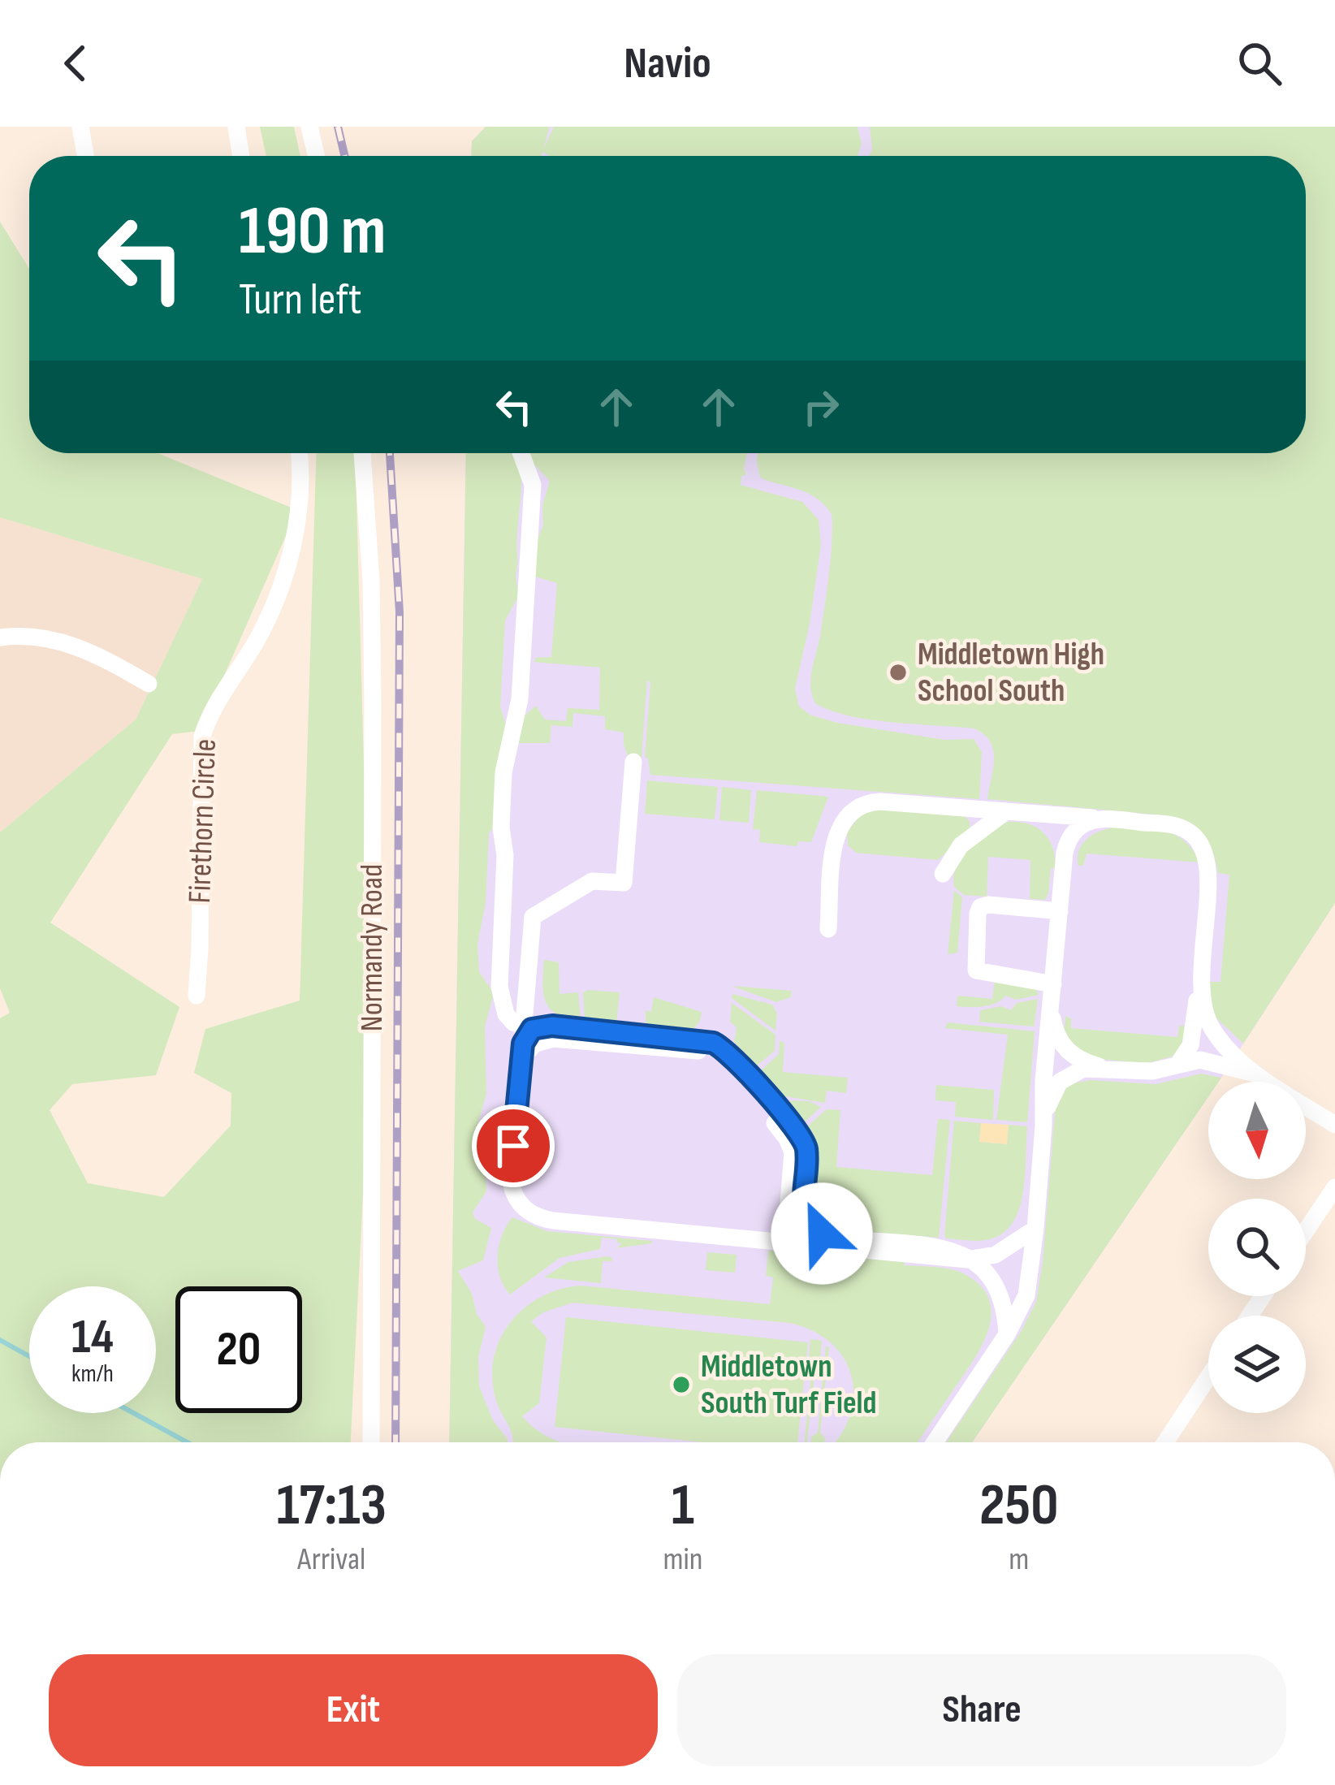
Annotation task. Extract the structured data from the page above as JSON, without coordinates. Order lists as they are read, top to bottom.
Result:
{
  "streets": {
    "street": ["Firethorn Circle", "Normandy Road"]
  },
  "places": ["Middletown High School South", "Middletown South Turf Field"],
  "north": "bottom",
  "page": {
    "header": "Navio",
    "turn": ["190 m", "Turn left"],
    "speed": "14 km/h",
    "limit": "20",
    "eta": [
      "17:13",
      "Arrival",
      "1",
      "min",
      "250",
      "m"
    ],
    "buttons": ["Exit", "Share"]
  }
}
